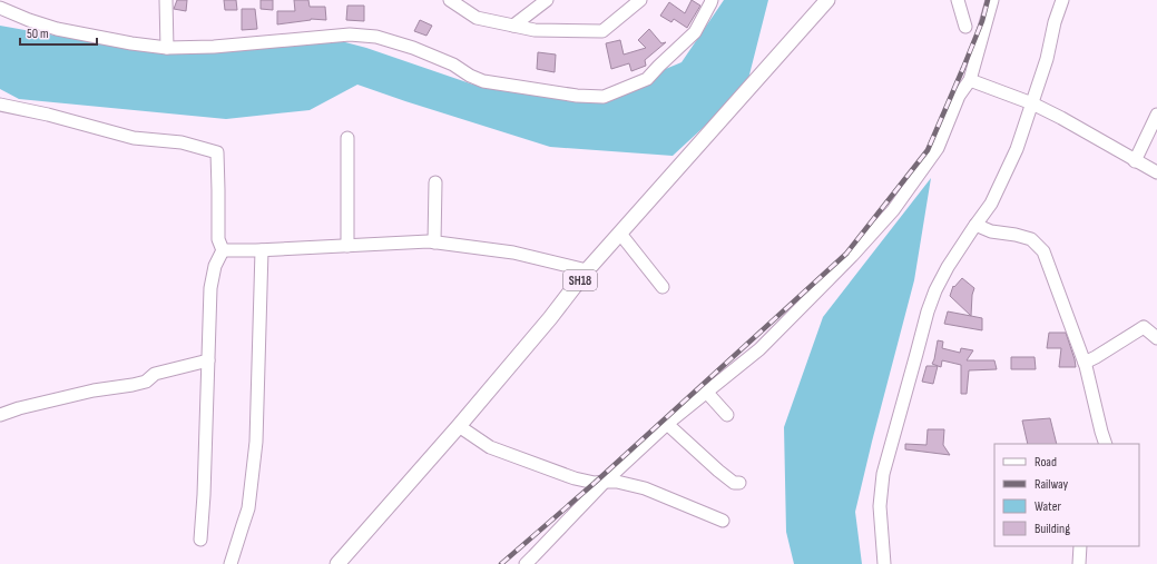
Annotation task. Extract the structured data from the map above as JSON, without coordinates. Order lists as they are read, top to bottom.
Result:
{
  "streets": {
    "main road": ["SH18"]
  },
  "legend": [
    "Road",
    "Railway",
    "Water",
    "Building"
  ],
  "scale_bar": "50 m"
}
